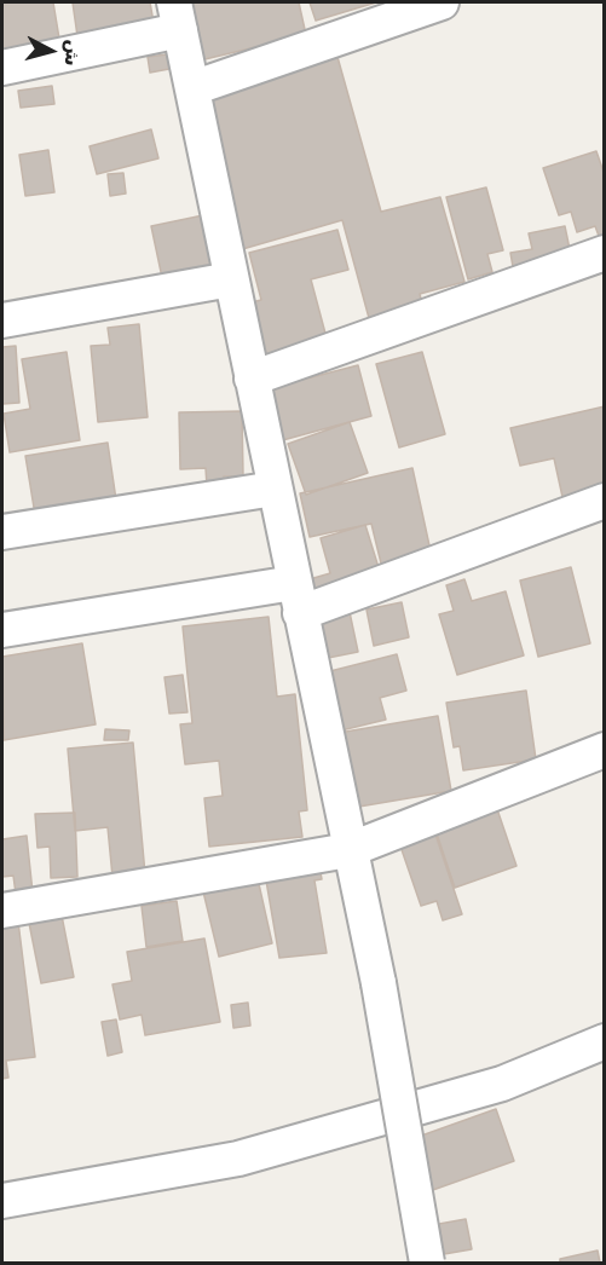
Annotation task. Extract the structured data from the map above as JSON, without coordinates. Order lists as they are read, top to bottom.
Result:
{
  "north": "right"
}
